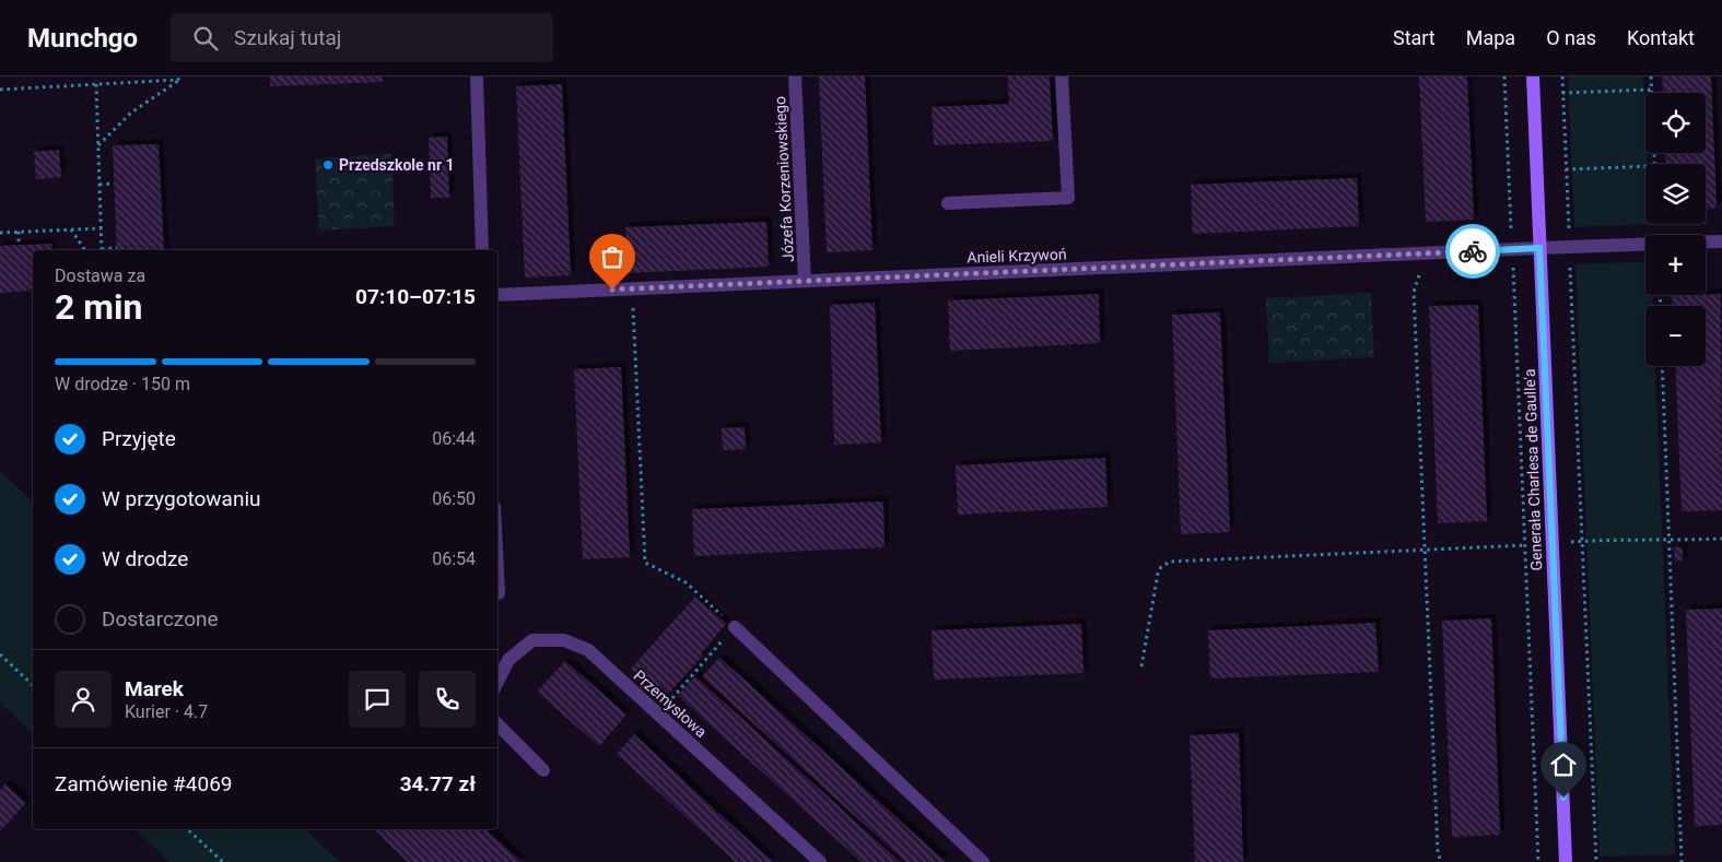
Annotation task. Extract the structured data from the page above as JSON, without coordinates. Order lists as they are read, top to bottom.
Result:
{
  "streets": {
    "main road": ["Generała Charlesa de Gaulle'a"],
    "street": ["Józefa Korzeniowskiego", "Anieli Krzywoń", "Przemysłowa"]
  },
  "crossings": [
    ["Józefa Korzeniowskiego", "Anieli Krzywoń"],
    ["Anieli Krzywoń", "Generała Charlesa de Gaulle'a"]
  ],
  "places": ["Przedszkole nr 1"],
  "page": {
    "header": "Munchgo",
    "search": "Szukaj tutaj",
    "nav": [
      "Start",
      "Mapa",
      "O nas",
      "Kontakt"
    ],
    "map_buttons": ["+", "−"],
    "heading": ["2 min", "Dostawa za", "07:10–07:15"],
    "panel": [
      "Marek",
      "Kurier · 4.7",
      "Zamówienie #4069",
      "34.77 zł"
    ],
    "bar": "W drodze · 150 m",
    "list": [
      ["Przyjęte", "06:44"],
      ["W przygotowaniu", "06:50"],
      ["W drodze", "06:54"],
      "Dostarczone"
    ]
  }
}
